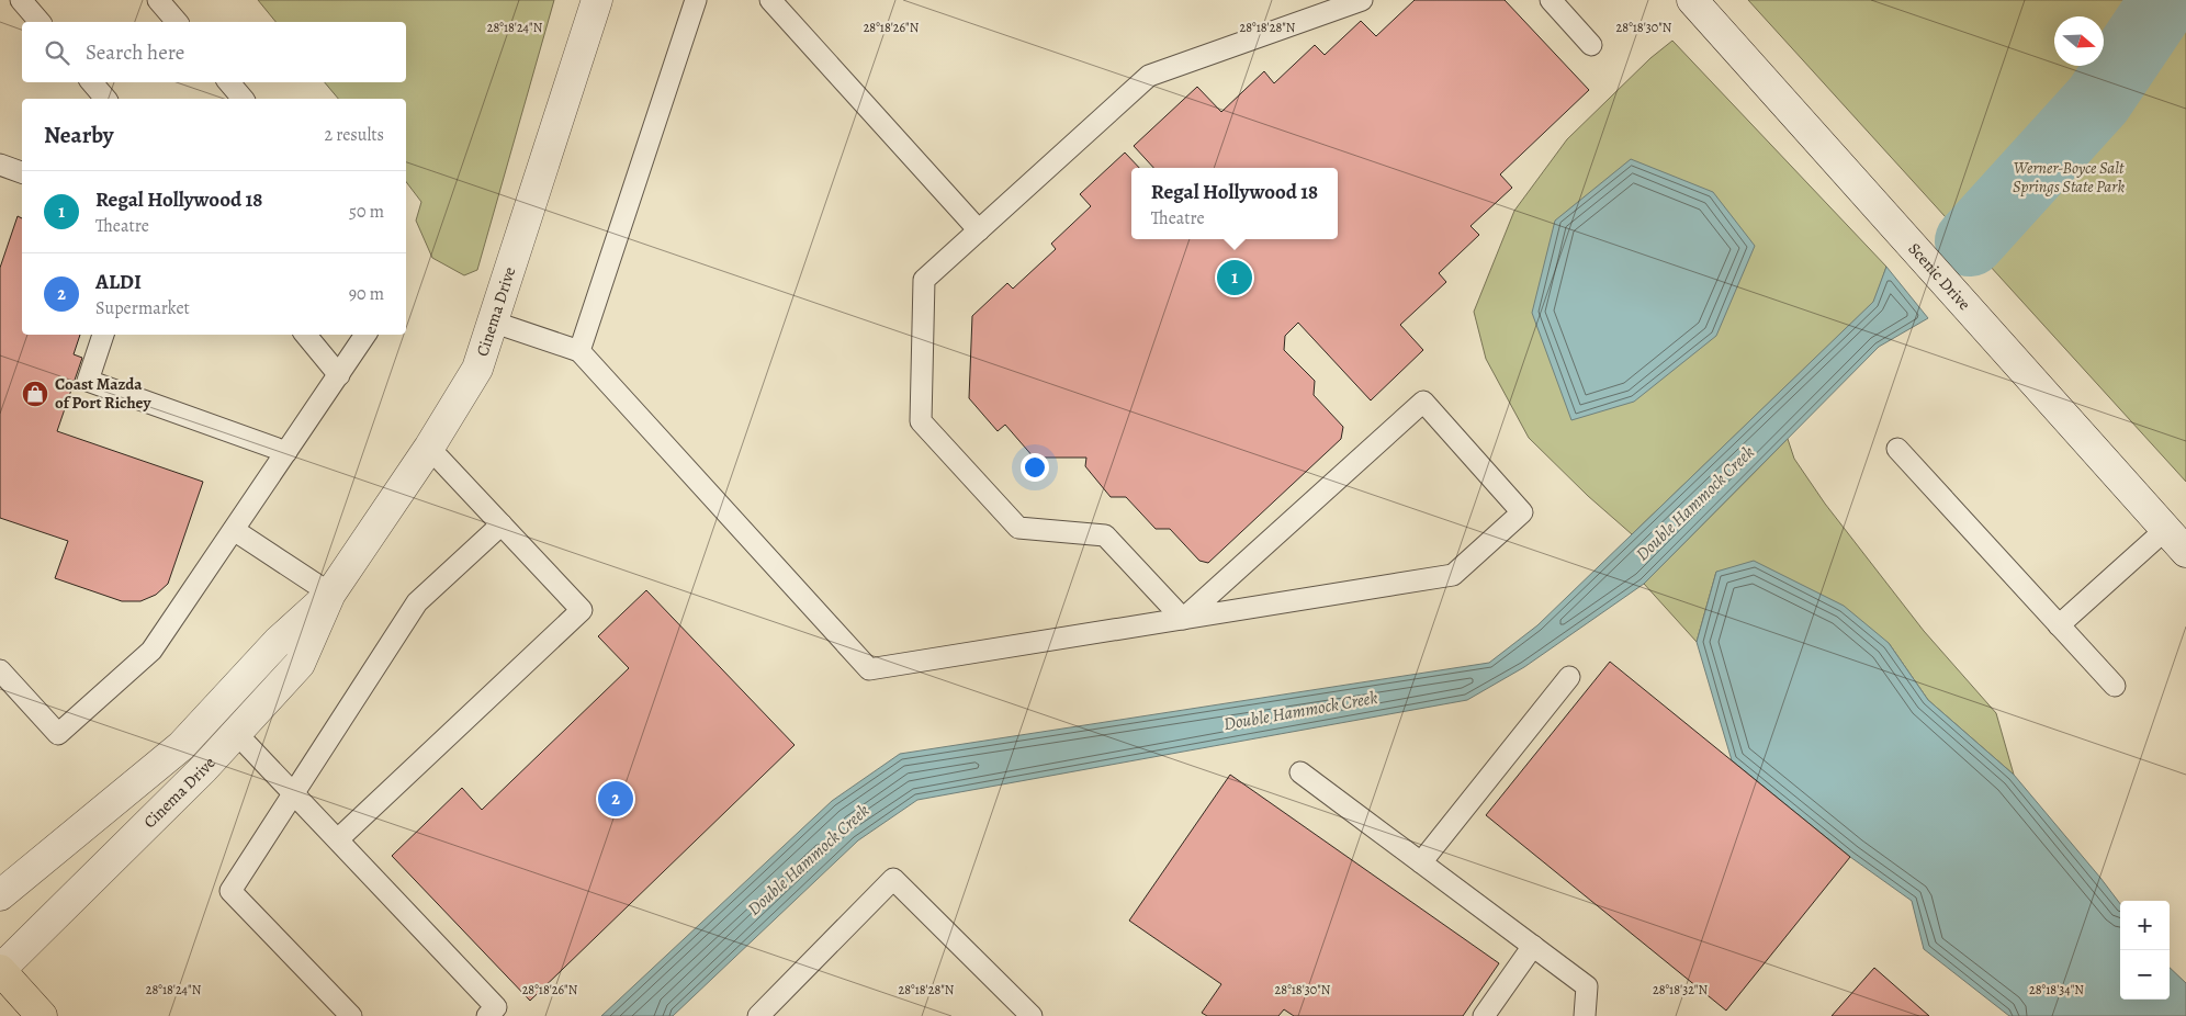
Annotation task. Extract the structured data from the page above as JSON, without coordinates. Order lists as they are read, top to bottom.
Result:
{
  "streets": {
    "street": ["Scenic Drive", "Cinema Drive"]
  },
  "water": ["Double Hammock Creek"],
  "parks": ["Werner-Boyce Salt Springs State Park"],
  "places": {
    "shop": ["Coast Mazda of Port Richey"]
  },
  "north": "right",
  "page": {
    "search": "Search here",
    "heading": ["Nearby", "2 results"],
    "popup": ["Regal Hollywood 18", "Theatre"],
    "list": [
      {
        "mark": "1",
        "name": "Regal Hollywood 18",
        "note": "Theatre",
        "value": "50 m"
      },
      {
        "mark": "2",
        "name": "ALDI",
        "note": "Supermarket",
        "value": "90 m"
      }
    ],
    "pins": ["1", "2"],
    "map_buttons": ["+", "−"]
  },
  "coordinates": [
    "28°18'24\"N",
    "28°18'26\"N",
    "28°18'28\"N",
    "28°18'30\"N",
    "28°18'32\"N",
    "28°18'34\"N"
  ]
}
